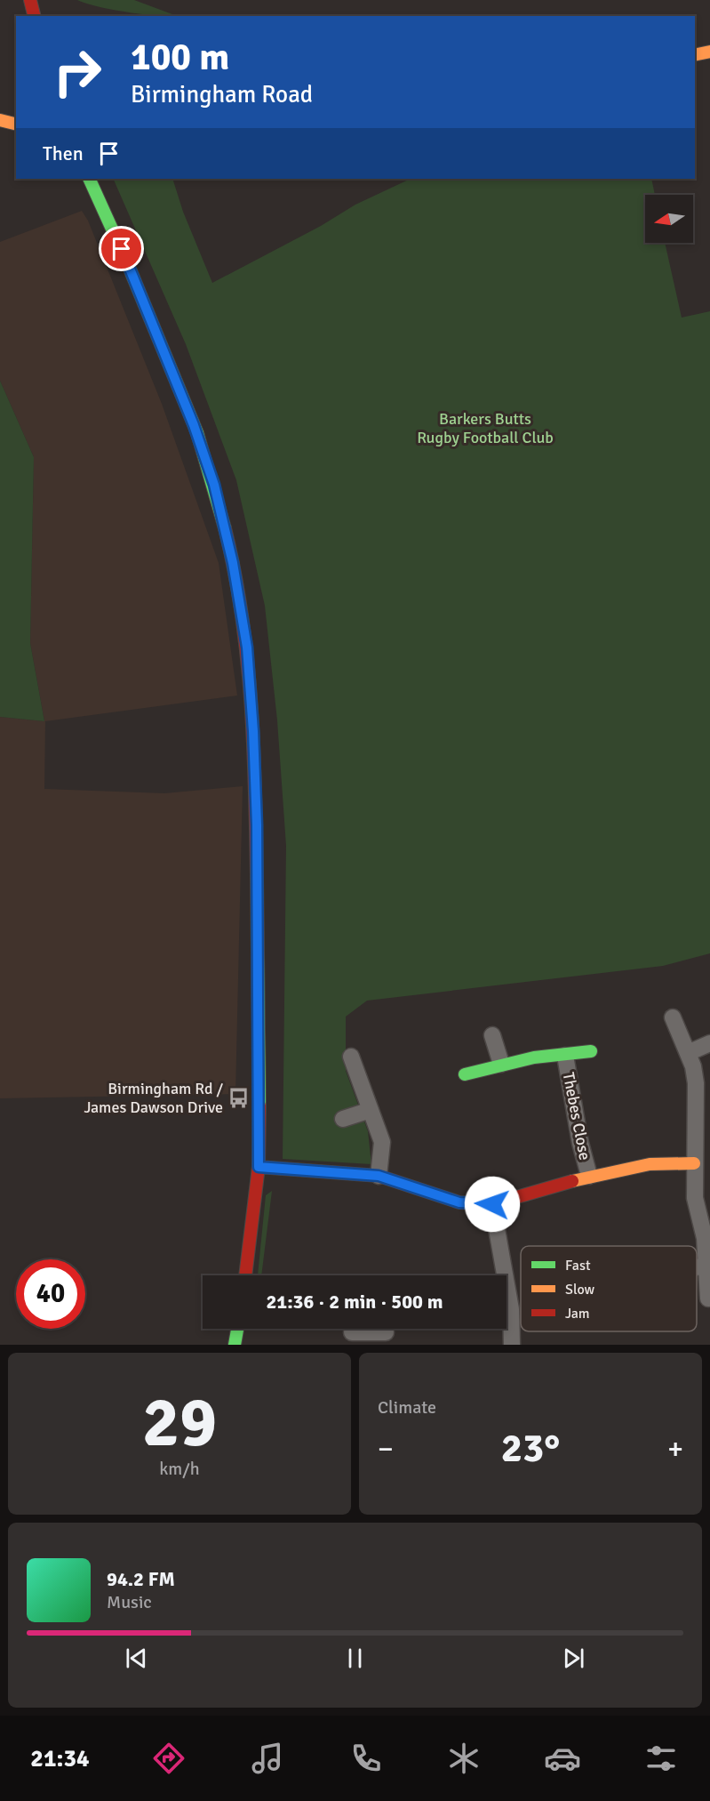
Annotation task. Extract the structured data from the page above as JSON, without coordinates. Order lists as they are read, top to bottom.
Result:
{
  "streets": {
    "main road": ["Thebes Close"]
  },
  "parks": ["Barkers Butts Rugby Football Club"],
  "places": {
    "bus stop": ["Birmingham Rd / James Dawson Drive"]
  },
  "legend": ["Fast", "Slow", "Jam"],
  "north": "left",
  "page": {
    "turn": ["100 m", "Birmingham Road"],
    "then": "Then",
    "limit": "40",
    "trip": "21:36 · 2 min · 500 m",
    "tile": [
      ["29", "km/h"],
      "Climate"
    ],
    "heat": ["−", "23°", "+"],
    "song": ["94.2 FM", "Music"],
    "tabs": "21:34"
  }
}
